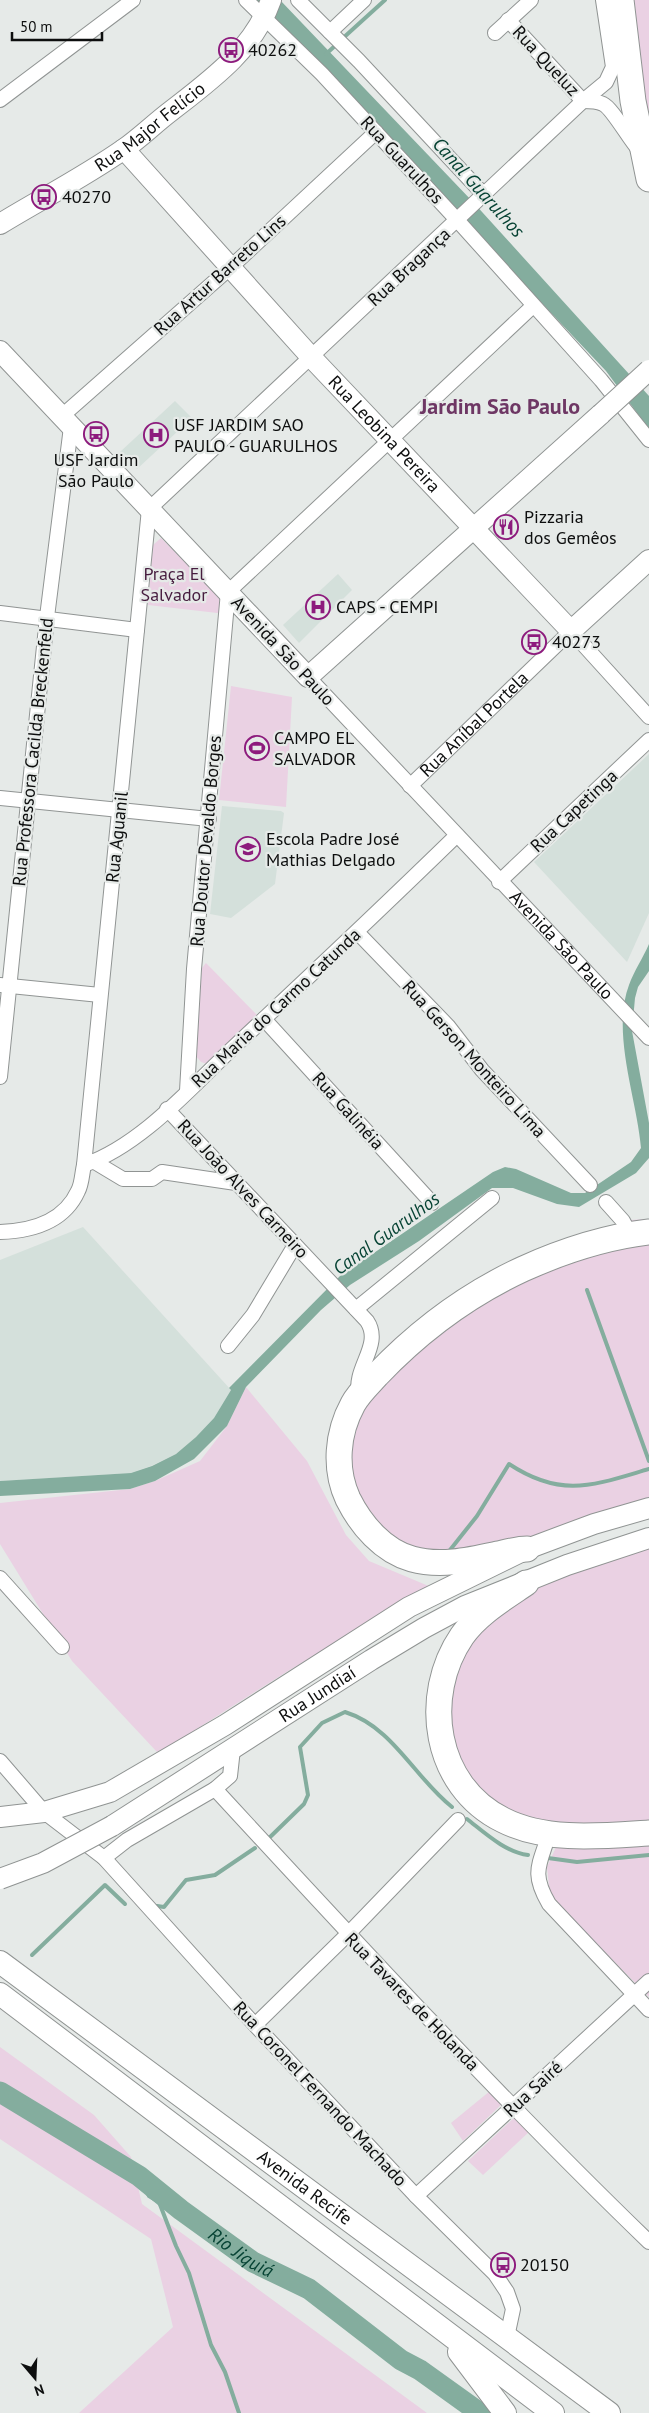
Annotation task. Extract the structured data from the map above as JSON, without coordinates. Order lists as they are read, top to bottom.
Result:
{
  "streets": {
    "main road": [
      "Rua Major Felício",
      "Rua Leobina Pereira",
      "Avenida São Paulo",
      "Rua Aníbal Portela",
      "Rua Jundiaí",
      "Avenida Recife"
    ],
    "street": [
      "Rua Queluz",
      "Rua Guarulhos",
      "Rua Bragança",
      "Rua Artur Barreto Lins",
      "Rua Professora Cacilda Breckenfeld",
      "Rua Capetinga",
      "Rua Aguanil",
      "Rua Doutor Devaldo Borges",
      "Rua Maria do Carmo Catunda",
      "Rua Gerson Monteiro Lima",
      "Rua Galinéia",
      "Rua João Alves Carneiro",
      "Rua Tavares de Holanda",
      "Rua Sairé",
      "Rua Coronel Fernando Machado"
    ]
  },
  "crossings": [
    ["Rua Queluz", "Rua Bragança"],
    ["Rua Major Felício", "Rua Guarulhos"],
    ["Rua Major Felício", "Rua Leobina Pereira"],
    ["Rua Guarulhos", "Rua Bragança"],
    ["Rua Guarulhos", "Rua Artur Barreto Lins"],
    ["Rua Bragança", "Rua Leobina Pereira"],
    ["Rua Bragança", "Avenida São Paulo"],
    ["Rua Bragança", "Rua Aguanil"],
    ["Rua Artur Barreto Lins", "Rua Leobina Pereira"],
    ["Rua Artur Barreto Lins", "Avenida São Paulo"],
    ["Rua Artur Barreto Lins", "Rua Professora Cacilda Breckenfeld"],
    ["Rua Leobina Pereira", "Rua Aníbal Portela"],
    ["Avenida São Paulo", "Rua Aníbal Portela"],
    ["Avenida São Paulo", "Rua Professora Cacilda Breckenfeld"],
    ["Avenida São Paulo", "Rua Capetinga"],
    ["Avenida São Paulo", "Rua Aguanil"],
    ["Avenida São Paulo", "Rua Doutor Devaldo Borges"],
    ["Avenida São Paulo", "Rua Maria do Carmo Catunda"],
    ["Rua Aguanil", "Rua Maria do Carmo Catunda"],
    ["Rua Doutor Devaldo Borges", "Rua Maria do Carmo Catunda"],
    ["Rua Maria do Carmo Catunda", "Rua Gerson Monteiro Lima"],
    ["Rua Maria do Carmo Catunda", "Rua Galinéia"],
    ["Rua Maria do Carmo Catunda", "Rua João Alves Carneiro"],
    ["Rua Jundiaí", "Rua Coronel Fernando Machado"],
    ["Rua Tavares de Holanda", "Rua Sairé"],
    ["Rua Sairé", "Rua Coronel Fernando Machado"],
    ["Rua Coronel Fernando Machado", "Avenida Recife"]
  ],
  "districts": ["Jardim São Paulo"],
  "water": ["Canal Guarulhos", "Rio Jiquiá"],
  "parks": ["Praça El Salvador"],
  "places": {
    "bus stop": [
      "40262",
      "40270",
      "USF Jardim São Paulo",
      "40273",
      "20150"
    ],
    "hospital": ["USF JARDIM SAO PAULO - GUARULHOS", "CAPS - CEMPI"],
    "restaurant": ["Pizzaria dos Gemêos"],
    "sports": ["CAMPO EL SALVADOR"],
    "school or university": ["Escola Padre José Mathias Delgado"]
  },
  "scale_bar": "50 m",
  "north": "bottom"
}
